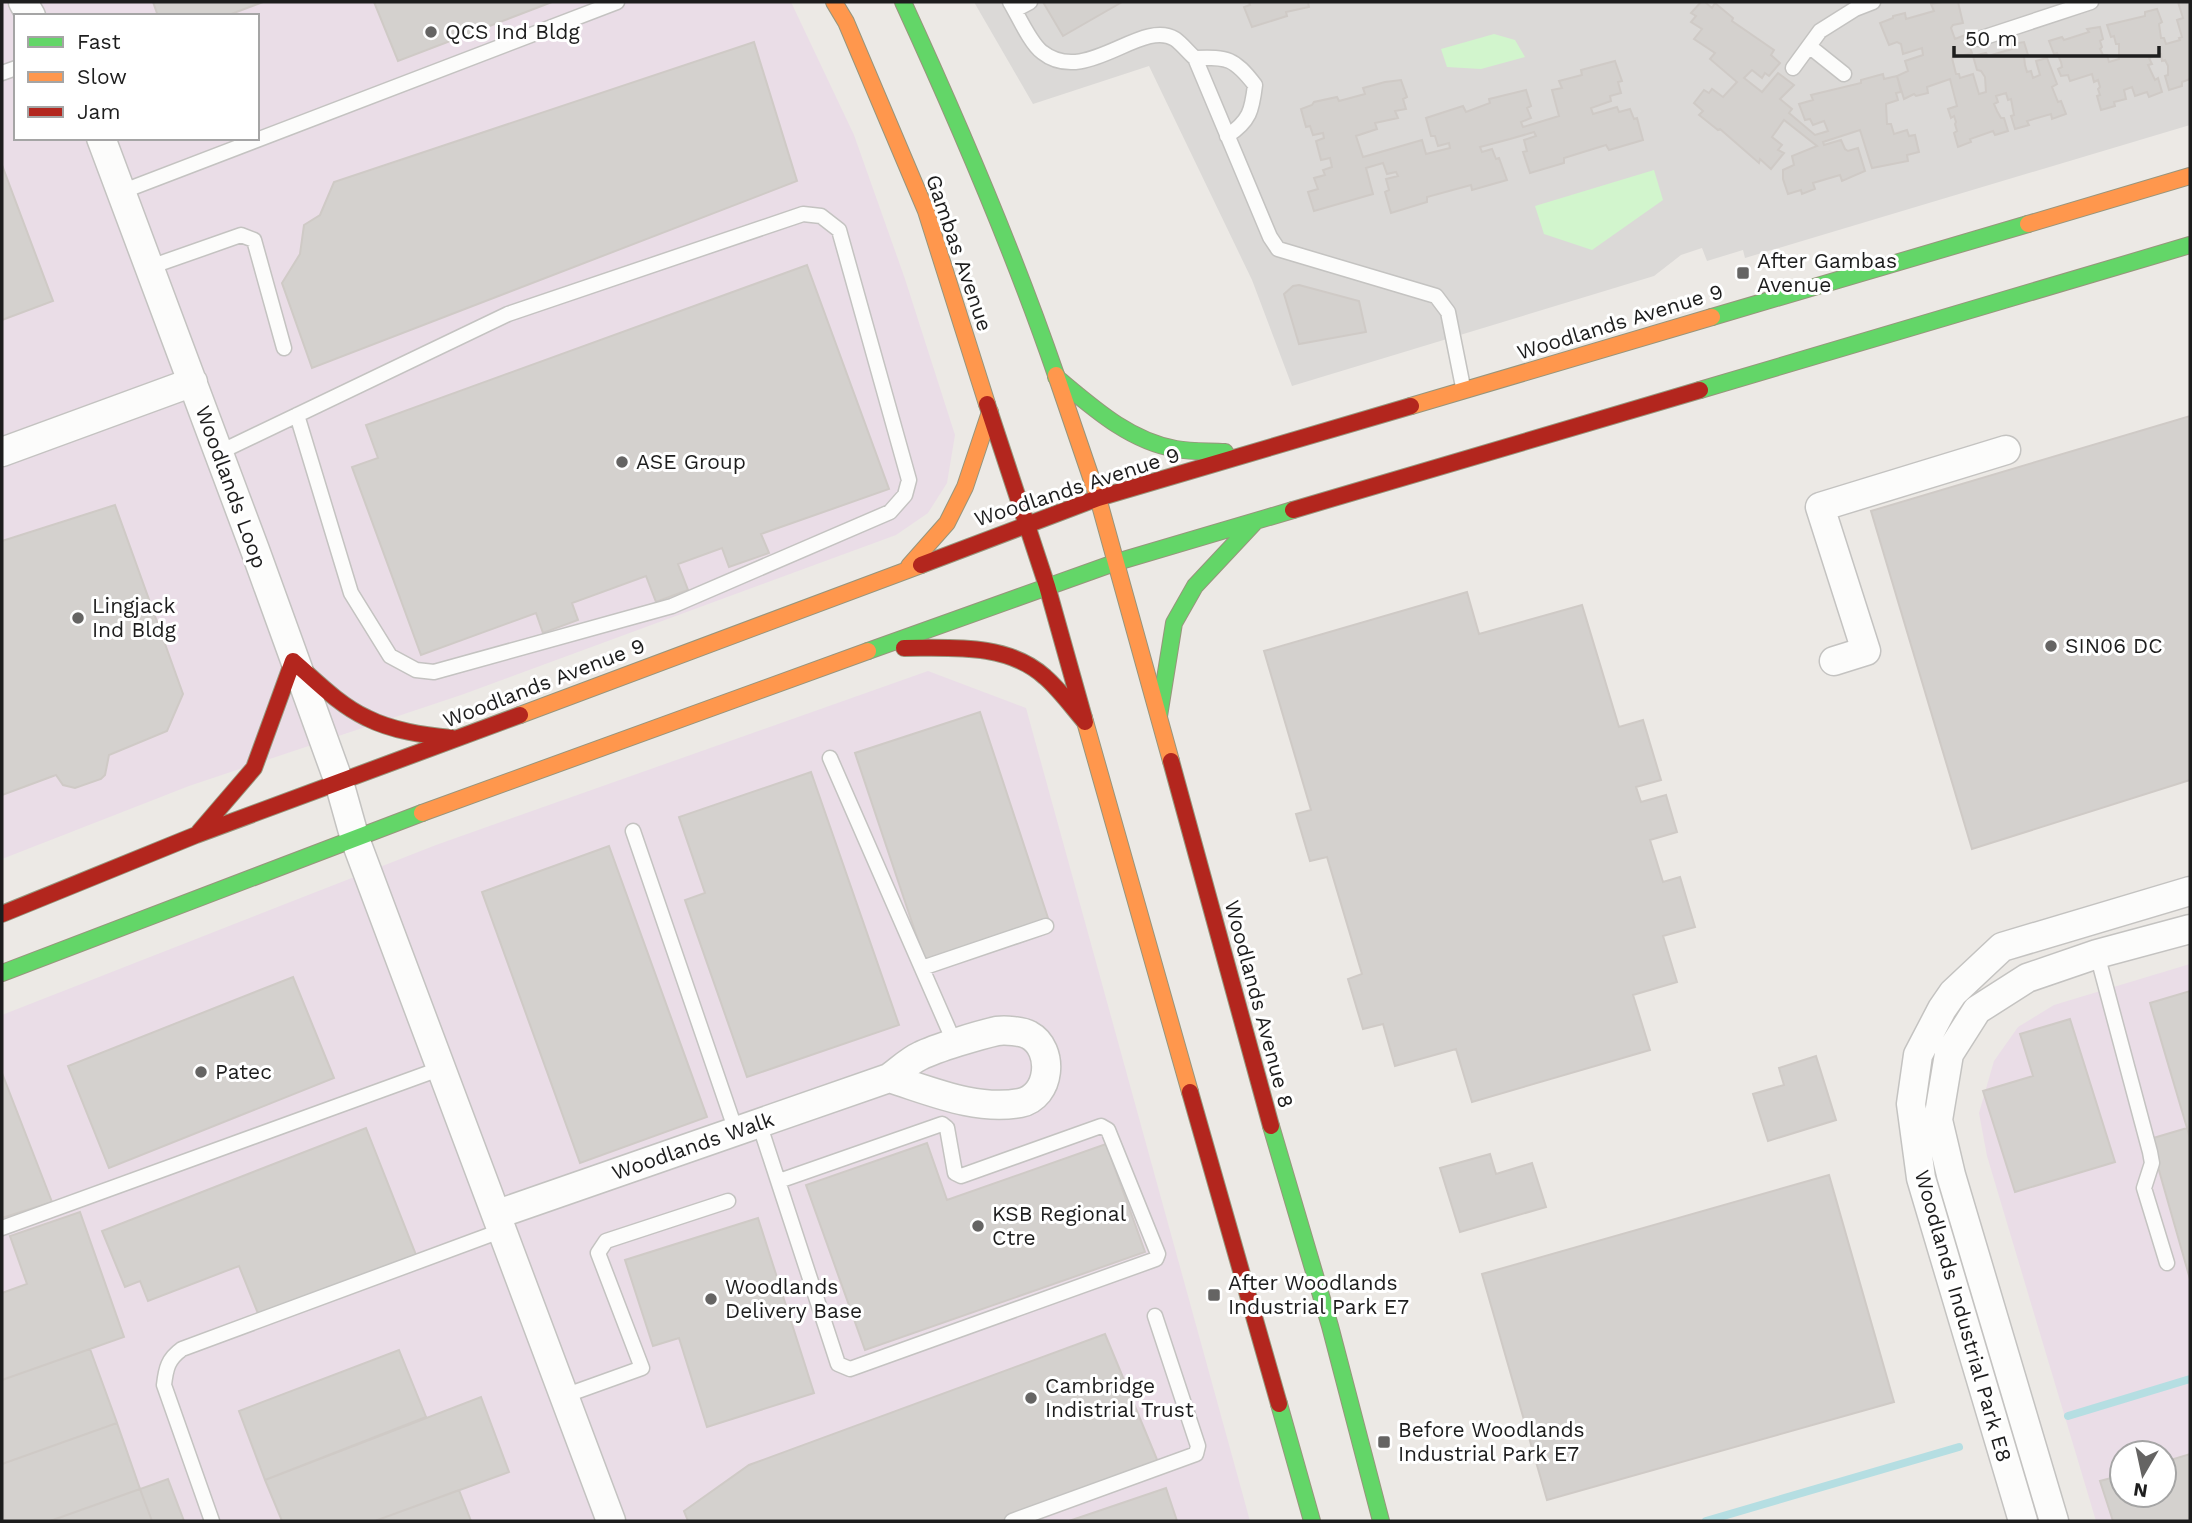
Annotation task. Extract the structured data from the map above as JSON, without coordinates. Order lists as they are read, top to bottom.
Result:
{
  "streets": {
    "main road": ["Gambas Avenue", "Woodlands Avenue 9", "Woodlands Avenue 8"],
    "street": ["Woodlands Loop", "Woodlands Walk", "Woodlands Industrial Park E8"]
  },
  "crossings": [
    ["Gambas Avenue", "Woodlands Avenue 9"],
    ["Gambas Avenue", "Woodlands Avenue 8"],
    ["Woodlands Avenue 9", "Woodlands Loop"],
    ["Woodlands Avenue 9", "Woodlands Avenue 8"]
  ],
  "places": {
    "other": [
      "QCS Ind Bldg",
      "ASE Group",
      "Lingjack Ind Bldg",
      "SIN06 DC",
      "Patec",
      "KSB Regional Ctre",
      "Woodlands Delivery Base",
      "Cambridge Indistrial Trust"
    ],
    "transit": ["After Gambas Avenue", "After Woodlands Industrial Park E7", "Before Woodlands Industrial Park E7"]
  },
  "legend": ["Fast", "Slow", "Jam"],
  "scale_bar": "50 m",
  "north": "bottom"
}
